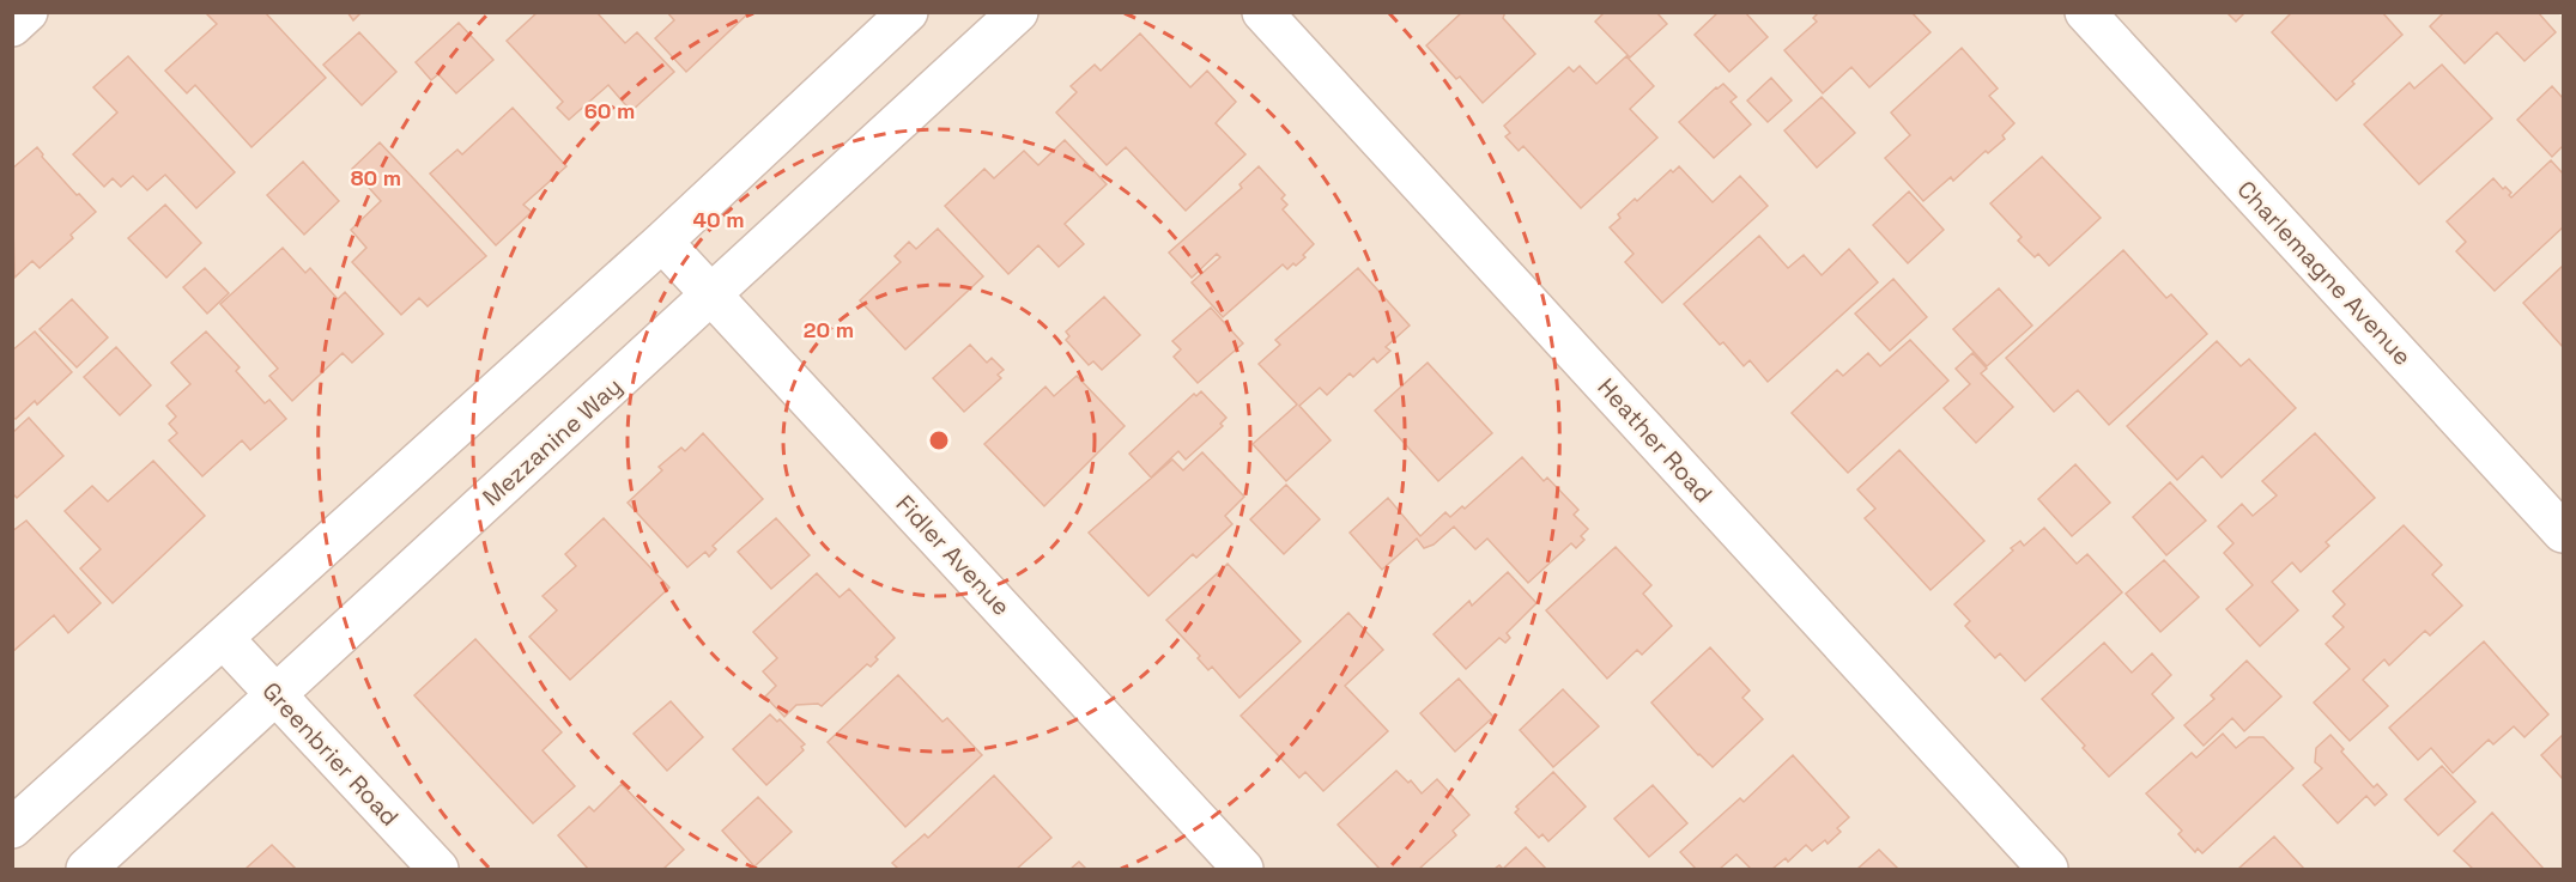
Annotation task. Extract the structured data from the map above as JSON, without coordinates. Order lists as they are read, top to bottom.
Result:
{
  "streets": {
    "street": [
      "Charlemagne Avenue",
      "Heather Road",
      "Mezzanine Way",
      "Fidler Avenue",
      "Greenbrier Road"
    ]
  },
  "crossings": [
    ["Mezzanine Way", "Fidler Avenue"],
    ["Mezzanine Way", "Greenbrier Road"]
  ],
  "rings": [
    "60 m",
    "80 m",
    "40 m",
    "20 m"
  ]
}
